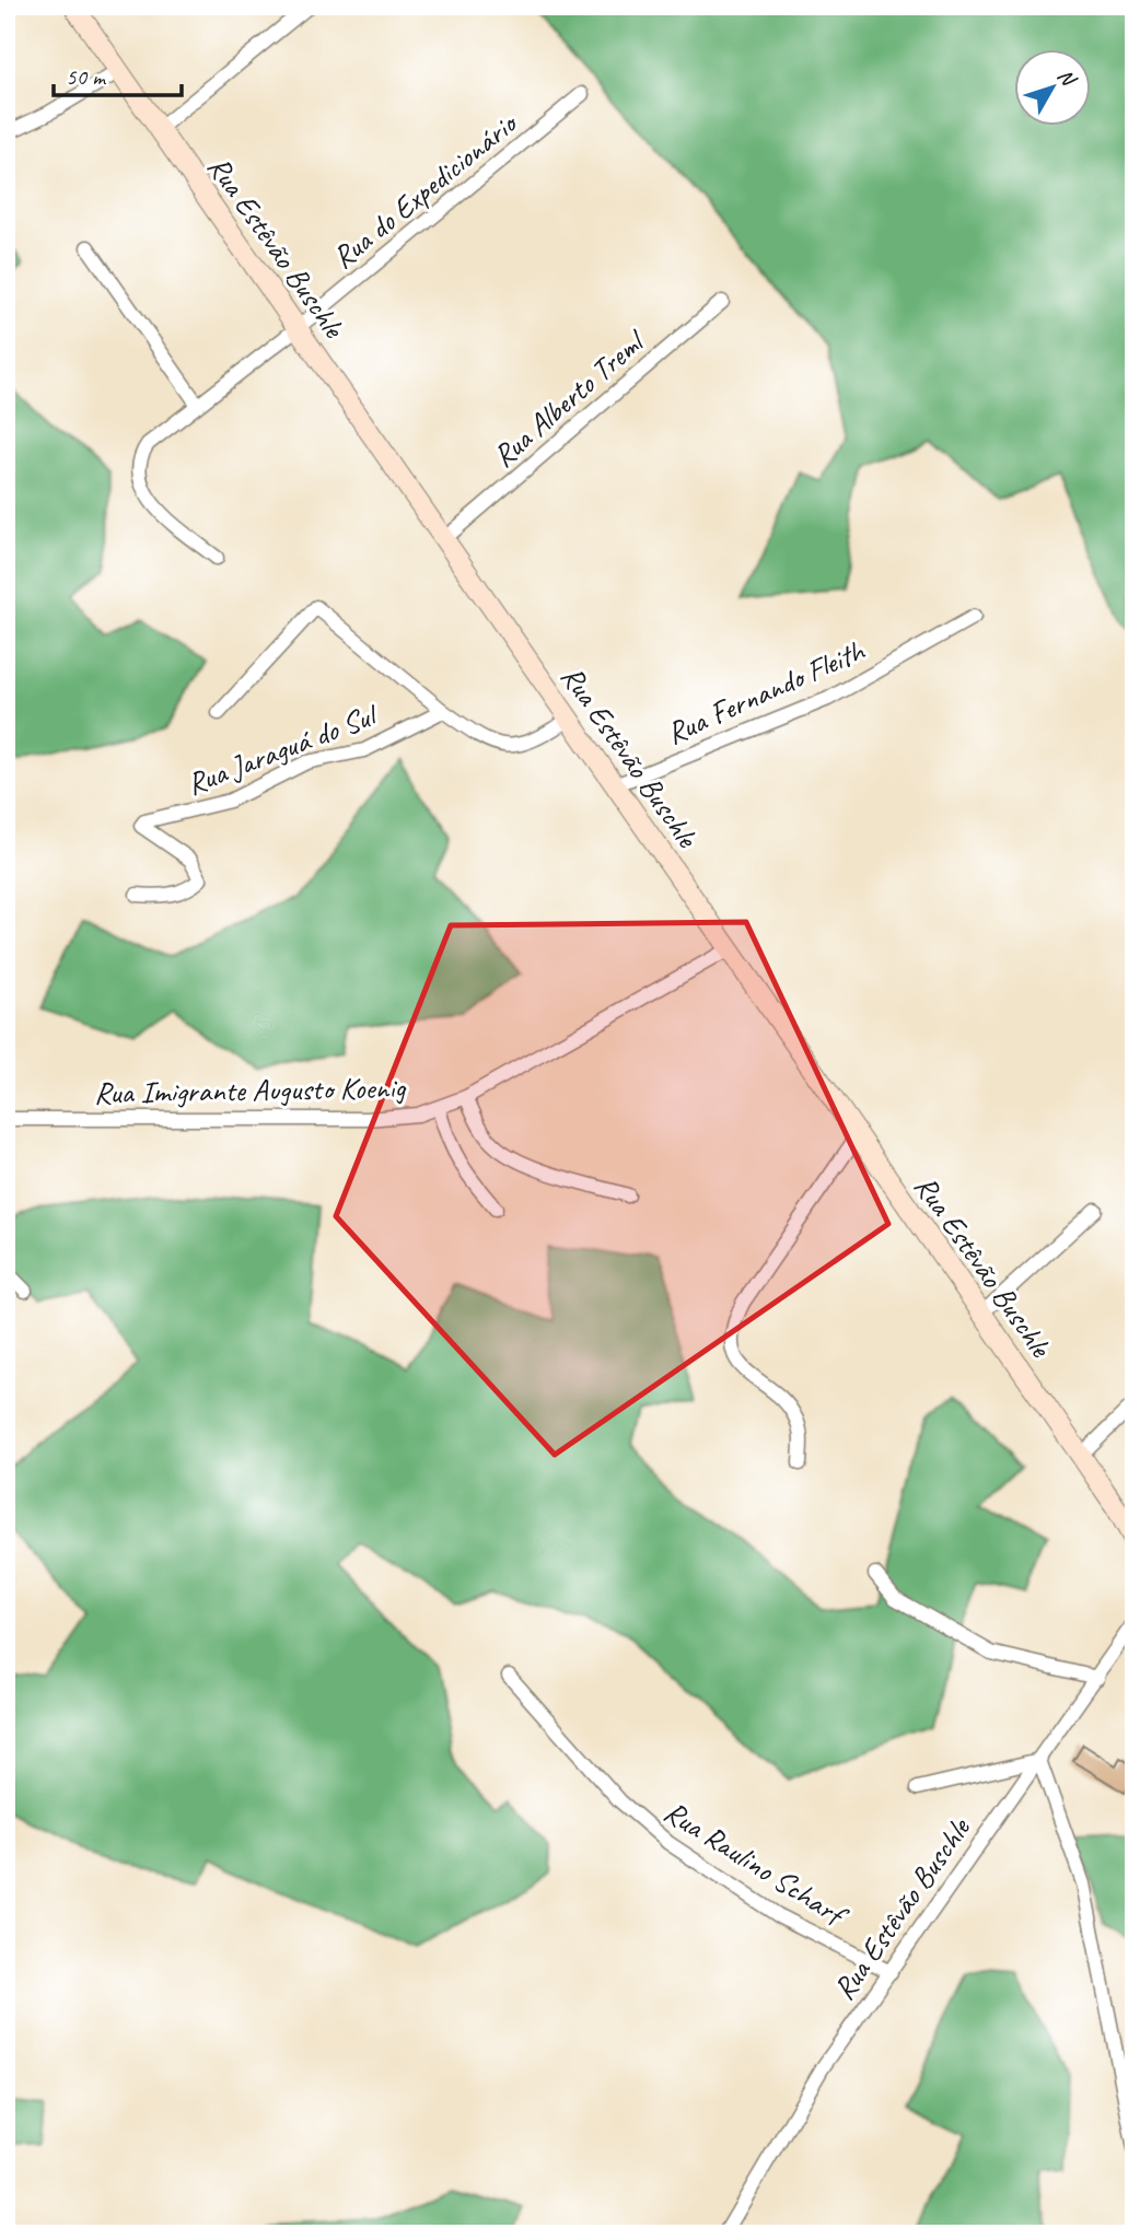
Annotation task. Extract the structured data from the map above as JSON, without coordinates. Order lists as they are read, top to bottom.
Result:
{
  "streets": {
    "street": [
      "Rua do Expedicionário",
      "Rua Estêvão Buschle",
      "Rua Alberto Treml",
      "Rua Fernando Fleith",
      "Rua Jaraguá do Sul",
      "Rua Imigrante Augusto Koenig",
      "Rua Raulino Scharf"
    ]
  },
  "crossings": [
    ["Rua do Expedicionário", "Rua Estêvão Buschle"],
    ["Rua Estêvão Buschle", "Rua Alberto Treml"],
    ["Rua Estêvão Buschle", "Rua Fernando Fleith"],
    ["Rua Estêvão Buschle", "Rua Imigrante Augusto Koenig"],
    ["Rua Estêvão Buschle", "Rua Raulino Scharf"]
  ],
  "scale_bar": "50 m",
  "north": "top right"
}
